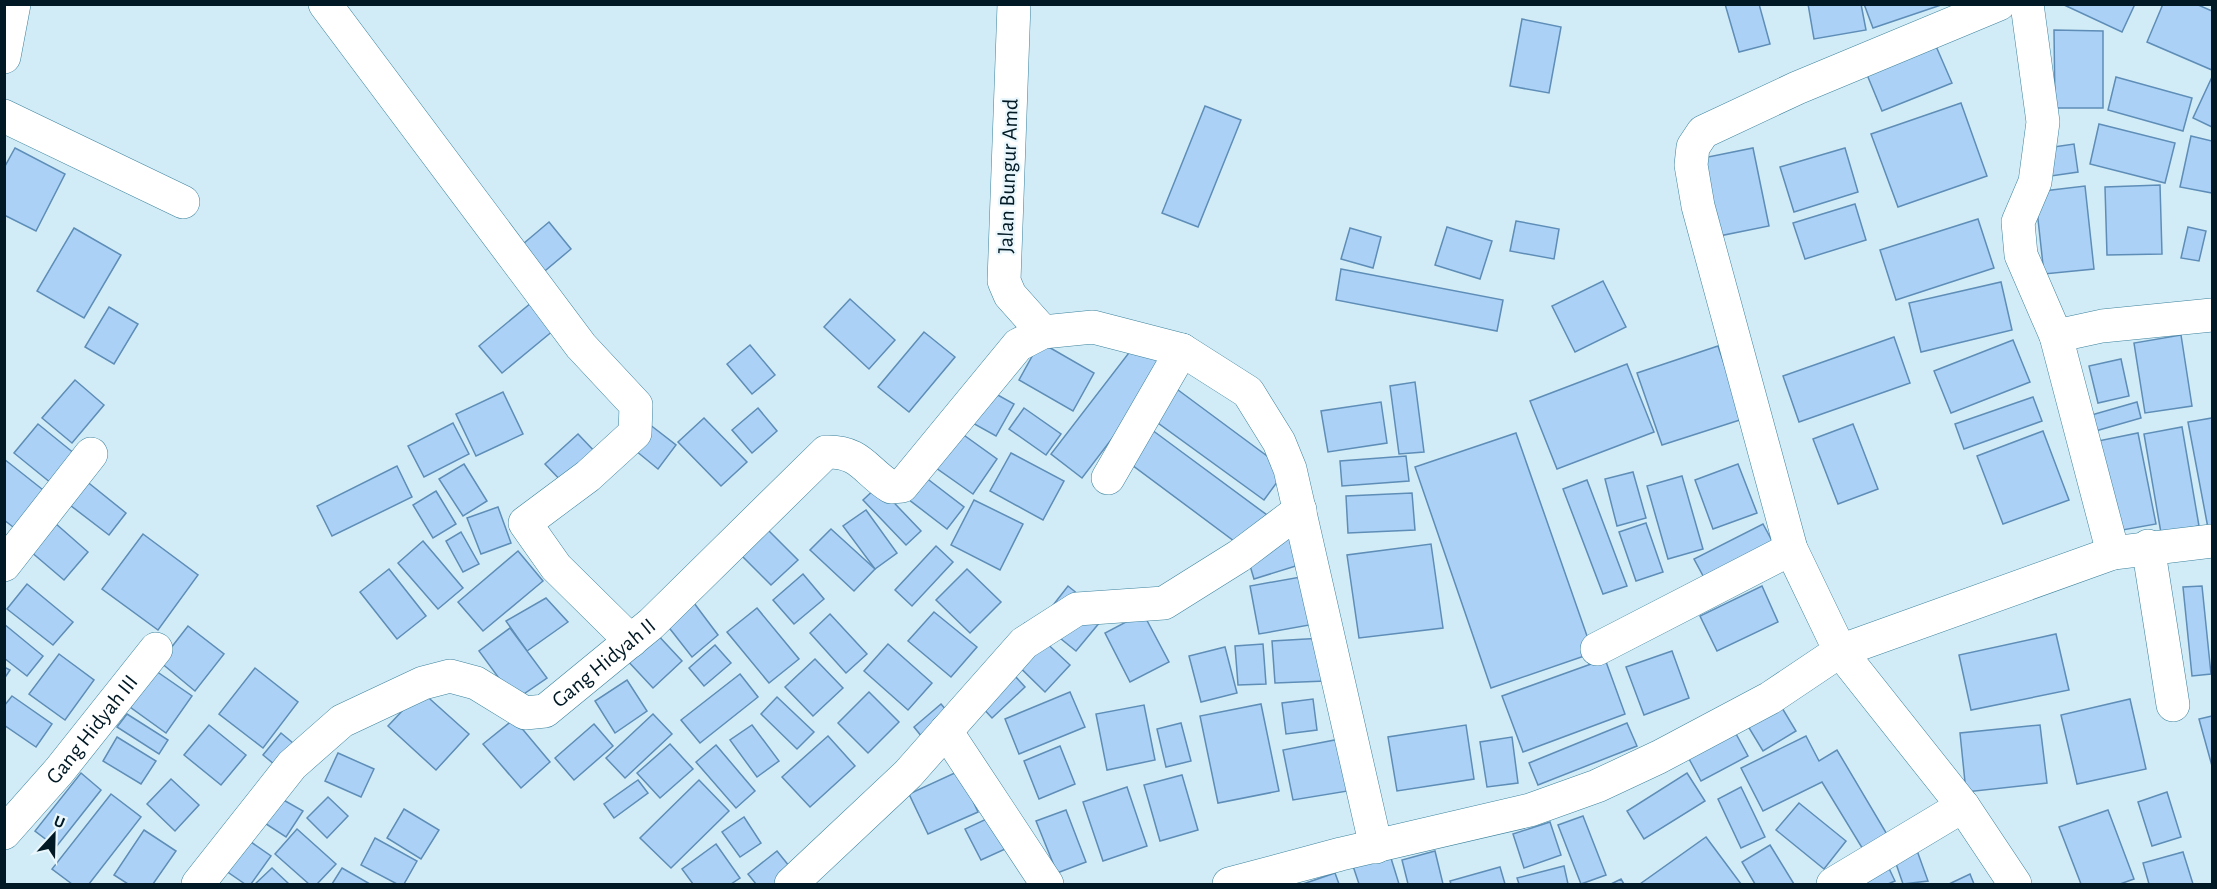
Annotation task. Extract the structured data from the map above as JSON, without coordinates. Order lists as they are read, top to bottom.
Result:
{
  "streets": {
    "street": ["Jalan Bungur Amd", "Gang Hidyah II", "Gang Hidyah III"]
  },
  "crossings": [
    ["Jalan Bungur Amd", "Gang Hidyah II"]
  ],
  "north": "top"
}
